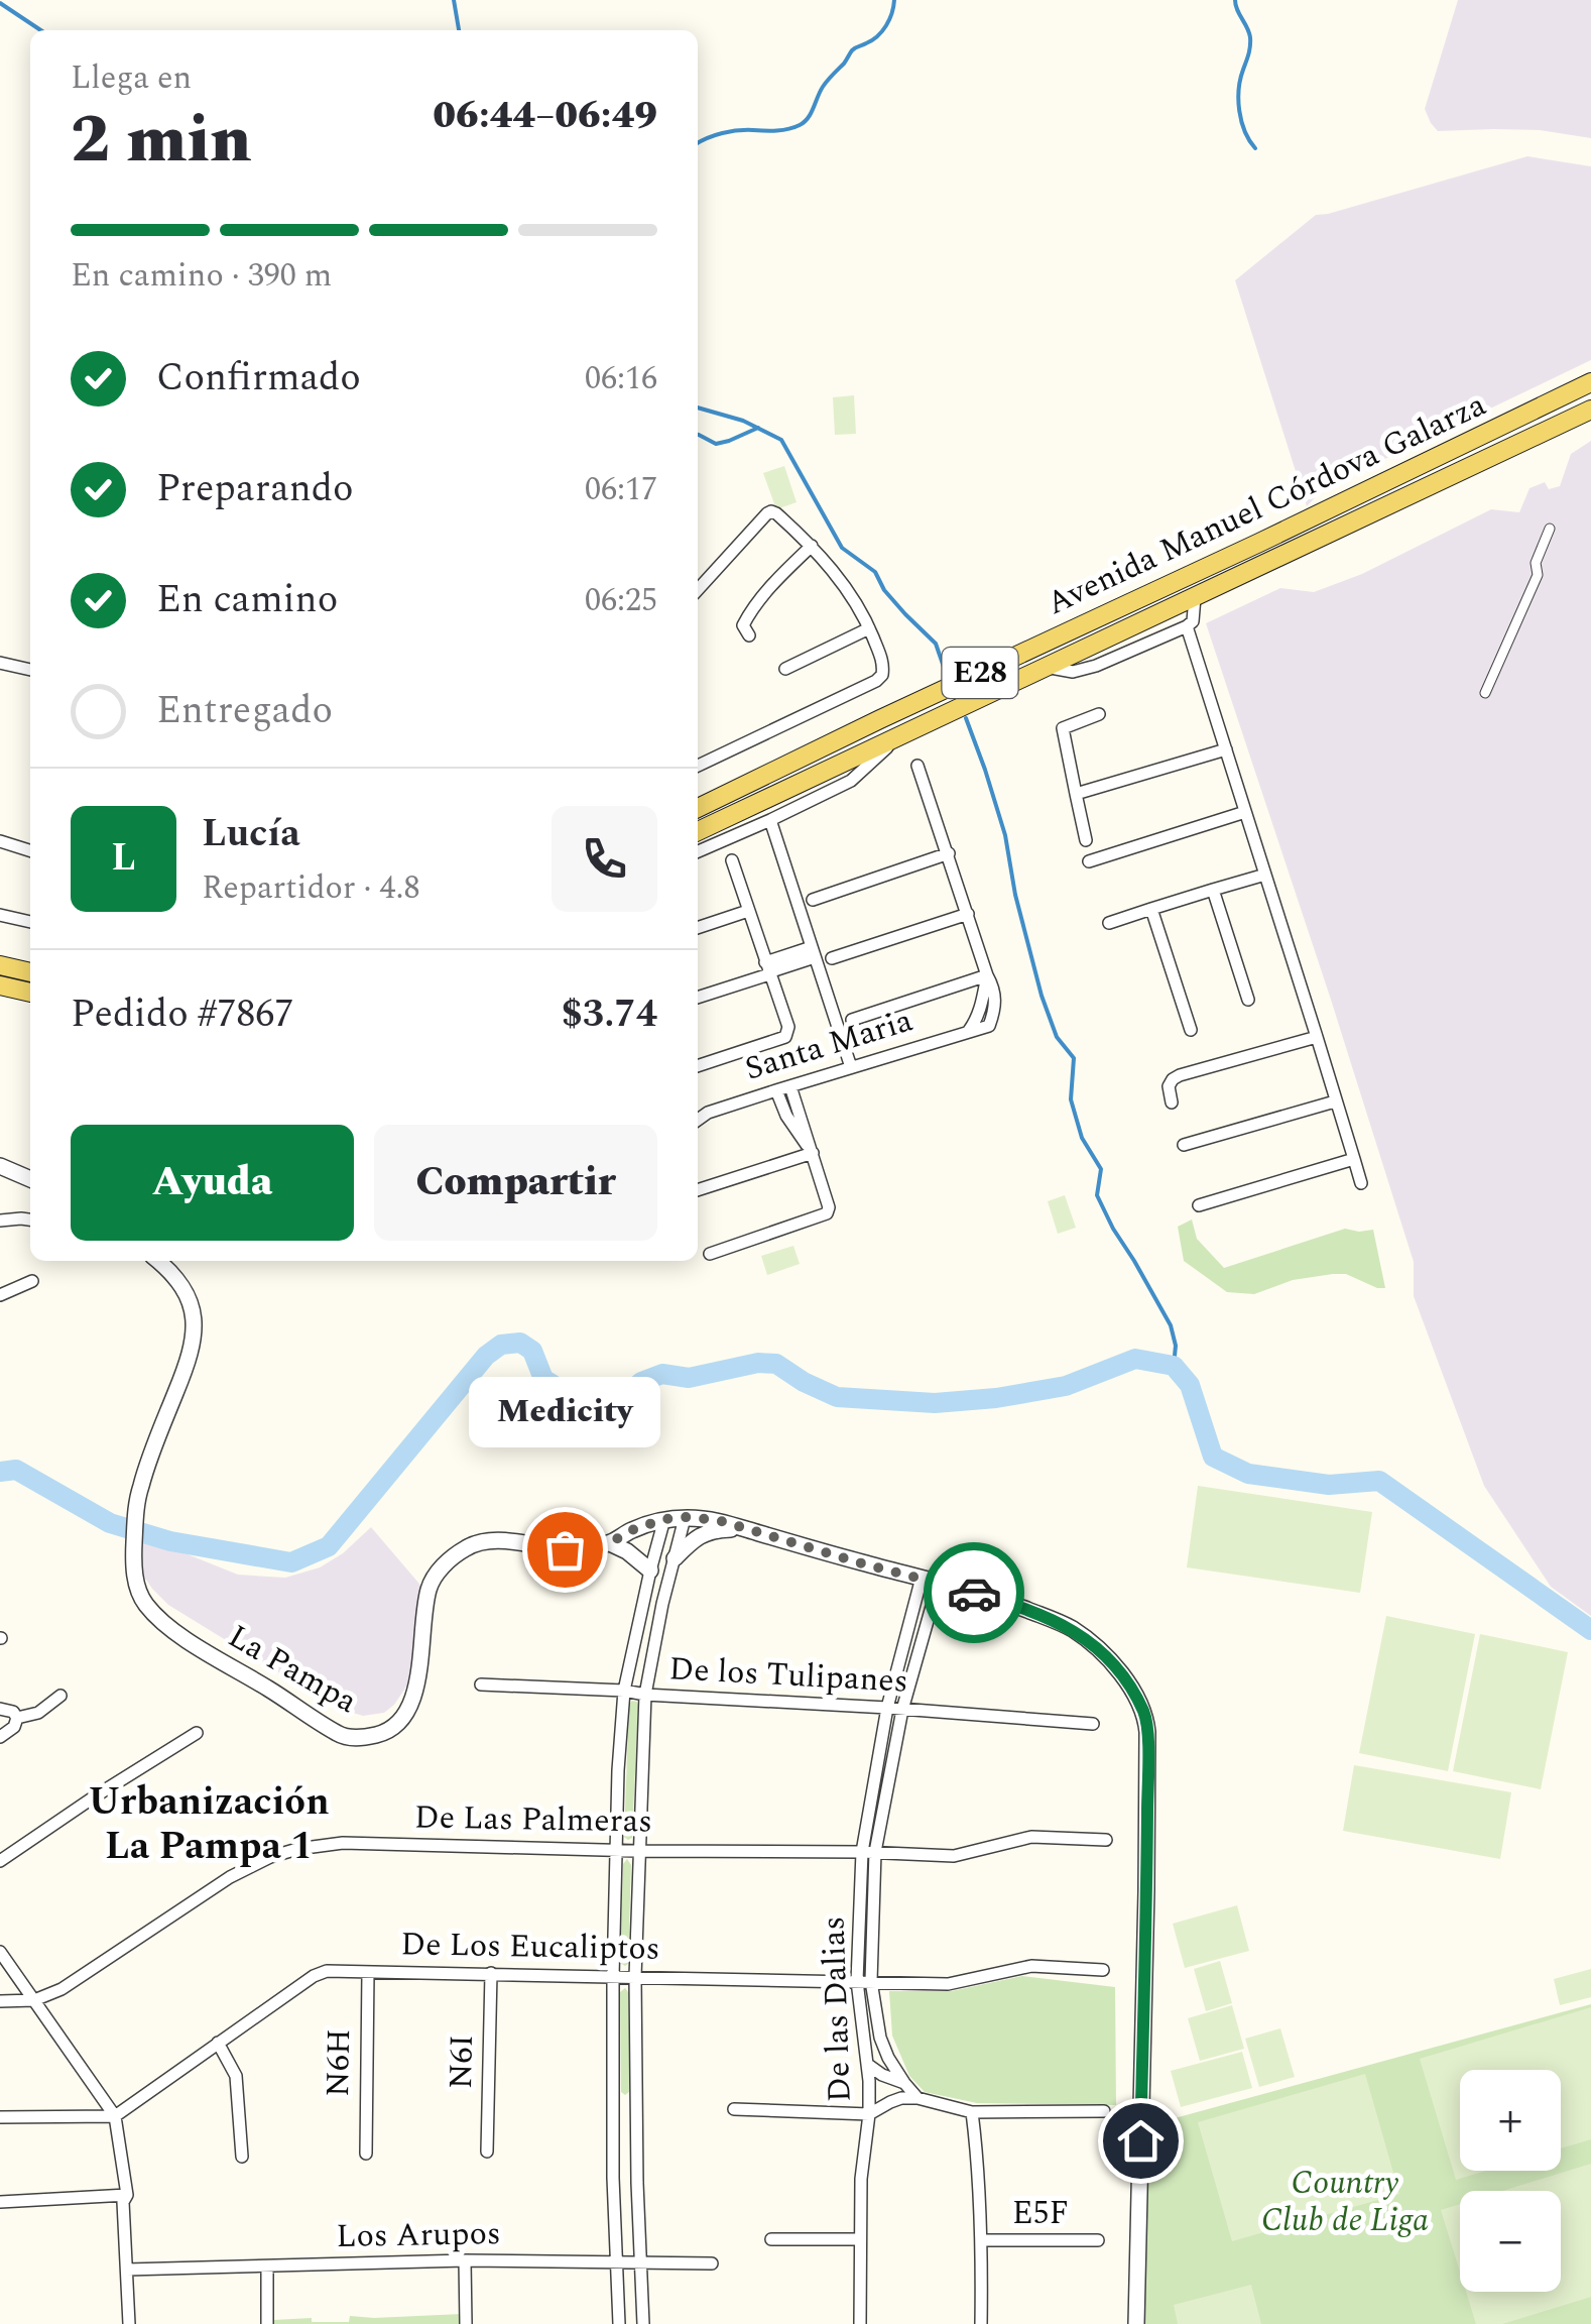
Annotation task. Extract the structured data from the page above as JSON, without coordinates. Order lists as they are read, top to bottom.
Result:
{
  "streets": {
    "main road": ["Avenida Manuel Córdova Galarza", "E28"],
    "street": [
      "Santa Maria",
      "La Pampa",
      "De los Tulipanes",
      "De Las Palmeras",
      "De Los Eucaliptos",
      "De las Dalias",
      "N6I",
      "N6H",
      "E5F",
      "Los Arupos"
    ]
  },
  "crossings": [
    ["La Pampa", "De las Dalias"],
    ["De los Tulipanes", "De las Dalias"],
    ["De Las Palmeras", "De las Dalias"],
    ["De Los Eucaliptos", "De las Dalias"],
    ["De Los Eucaliptos", "N6I"],
    ["De Los Eucaliptos", "N6H"]
  ],
  "districts": ["Urbanización La Pampa 1"],
  "parks": ["Country Club de Liga"],
  "places": ["Medicity"],
  "page": {
    "heading": ["2 min", "Llega en", "06:44–06:49"],
    "panel": [
      "Lucía",
      "Repartidor · 4.8",
      "Pedido #7867",
      "$3.74"
    ],
    "bar": "En camino · 390 m",
    "list": [
      ["Confirmado", "06:16"],
      ["Preparando", "06:17"],
      ["En camino", "06:25"],
      "Entregado"
    ],
    "round": "L",
    "buttons": ["Ayuda", "Compartir"],
    "bubble": "Medicity",
    "map_buttons": ["+", "−"]
  }
}
